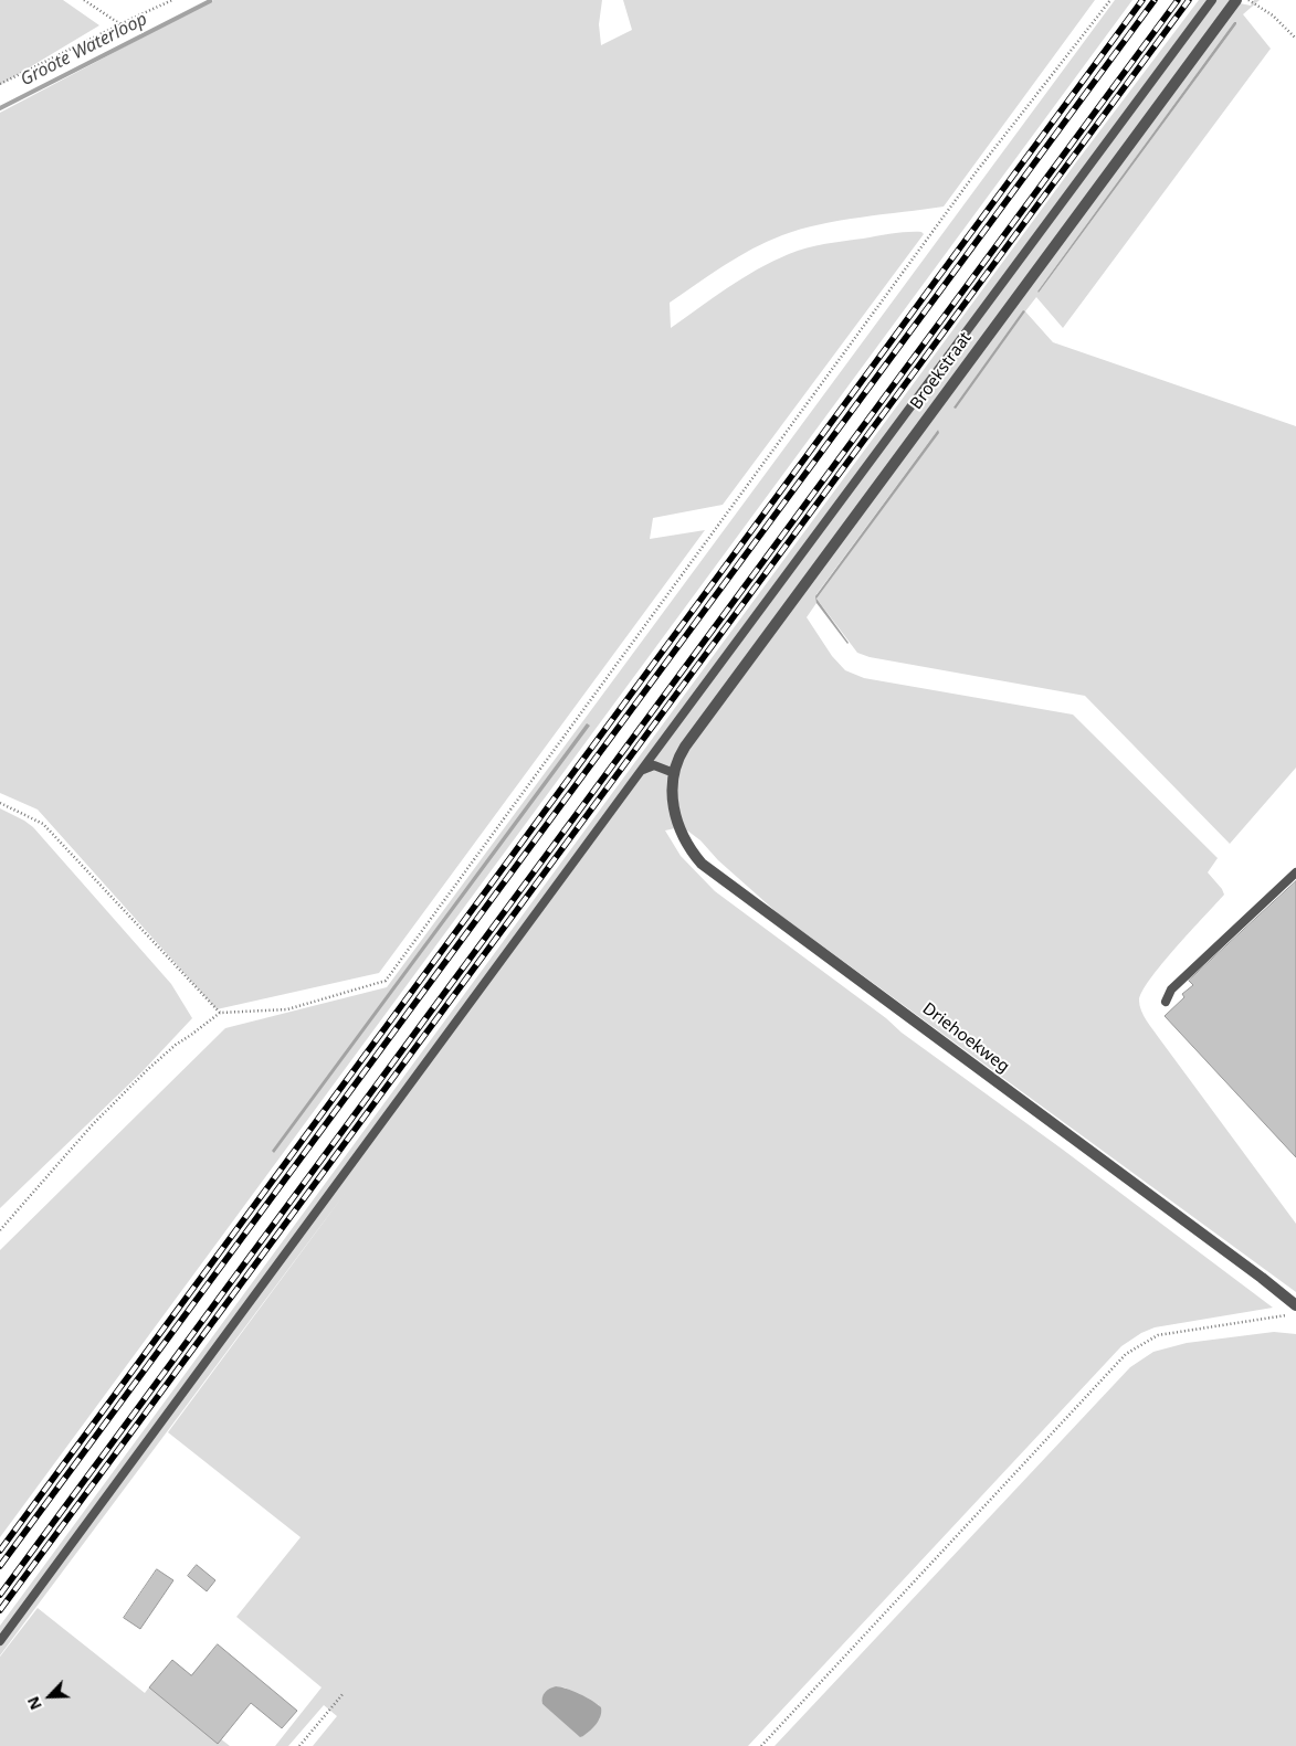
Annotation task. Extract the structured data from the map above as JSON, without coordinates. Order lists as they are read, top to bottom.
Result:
{
  "streets": {
    "street": ["Broekstraat", "Driehoekweg"]
  },
  "crossings": [
    ["Broekstraat", "Driehoekweg"]
  ],
  "water": ["Groote Waterloop"],
  "north": "bottom left"
}
